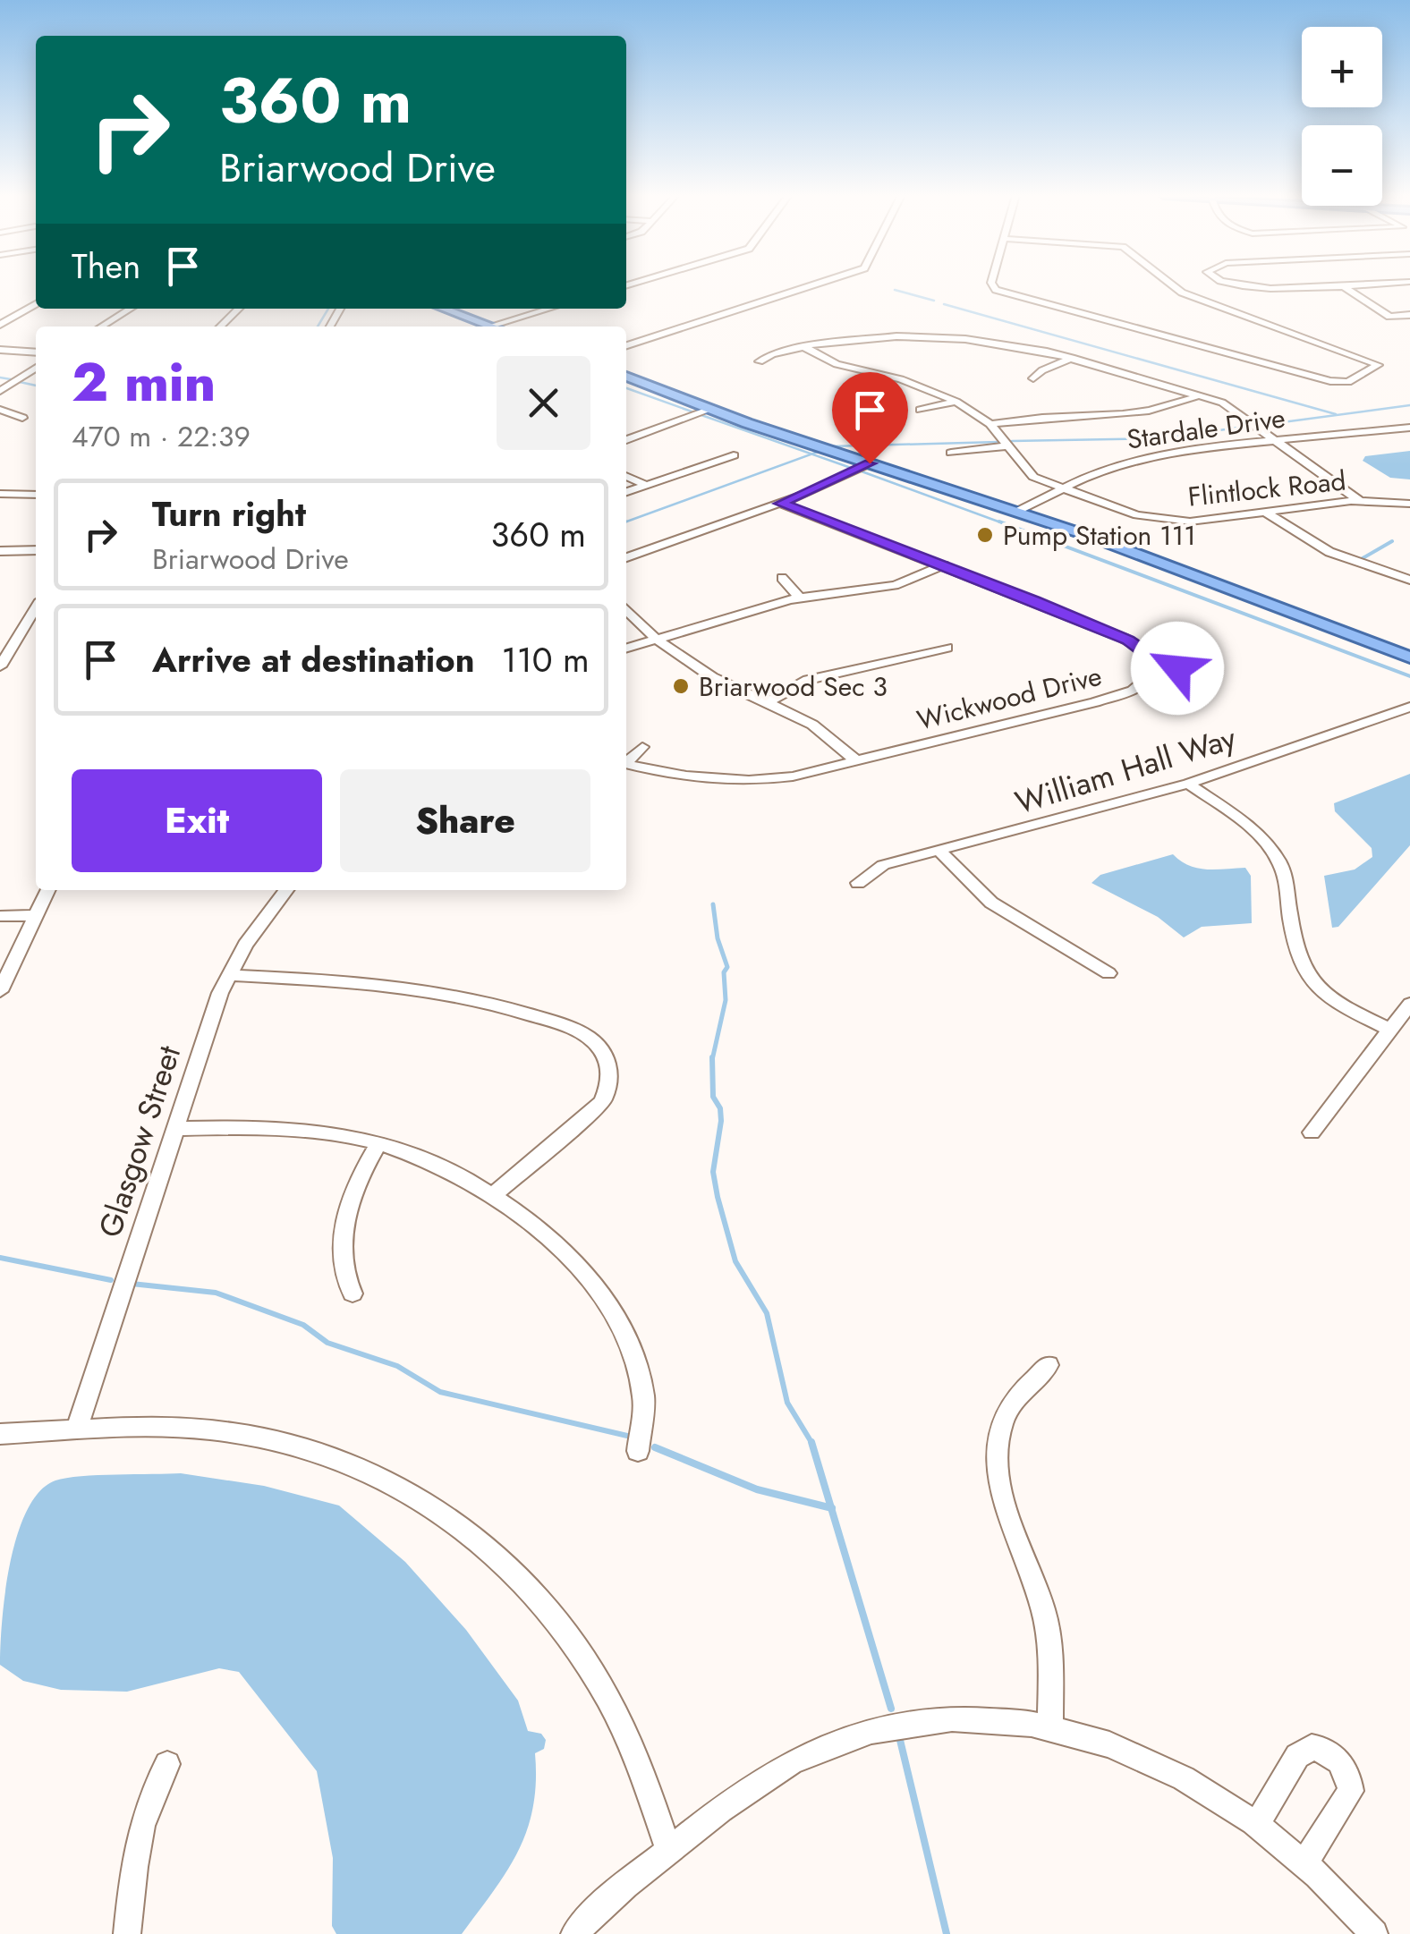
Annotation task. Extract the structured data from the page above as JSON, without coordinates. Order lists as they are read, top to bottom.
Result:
{
  "streets": {
    "street": [
      "Stardale Drive",
      "Flintlock Road",
      "Wickwood Drive",
      "William Hall Way",
      "Glasgow Street"
    ]
  },
  "crossings": [
    ["Stardale Drive", "Flintlock Road"]
  ],
  "places": ["Pump Station 111", "Briarwood Sec 3"],
  "page": {
    "map_buttons": ["+", "−"],
    "turn": ["360 m", "Briarwood Drive"],
    "then": "Then",
    "heading": ["2 min", "470 m · 22:39"],
    "list": [
      {
        "name": "Turn right",
        "note": "Briarwood Drive",
        "value": "360 m"
      },
      {
        "name": "Arrive at destination",
        "value": "110 m"
      }
    ],
    "buttons": ["Exit", "Share"]
  }
}
